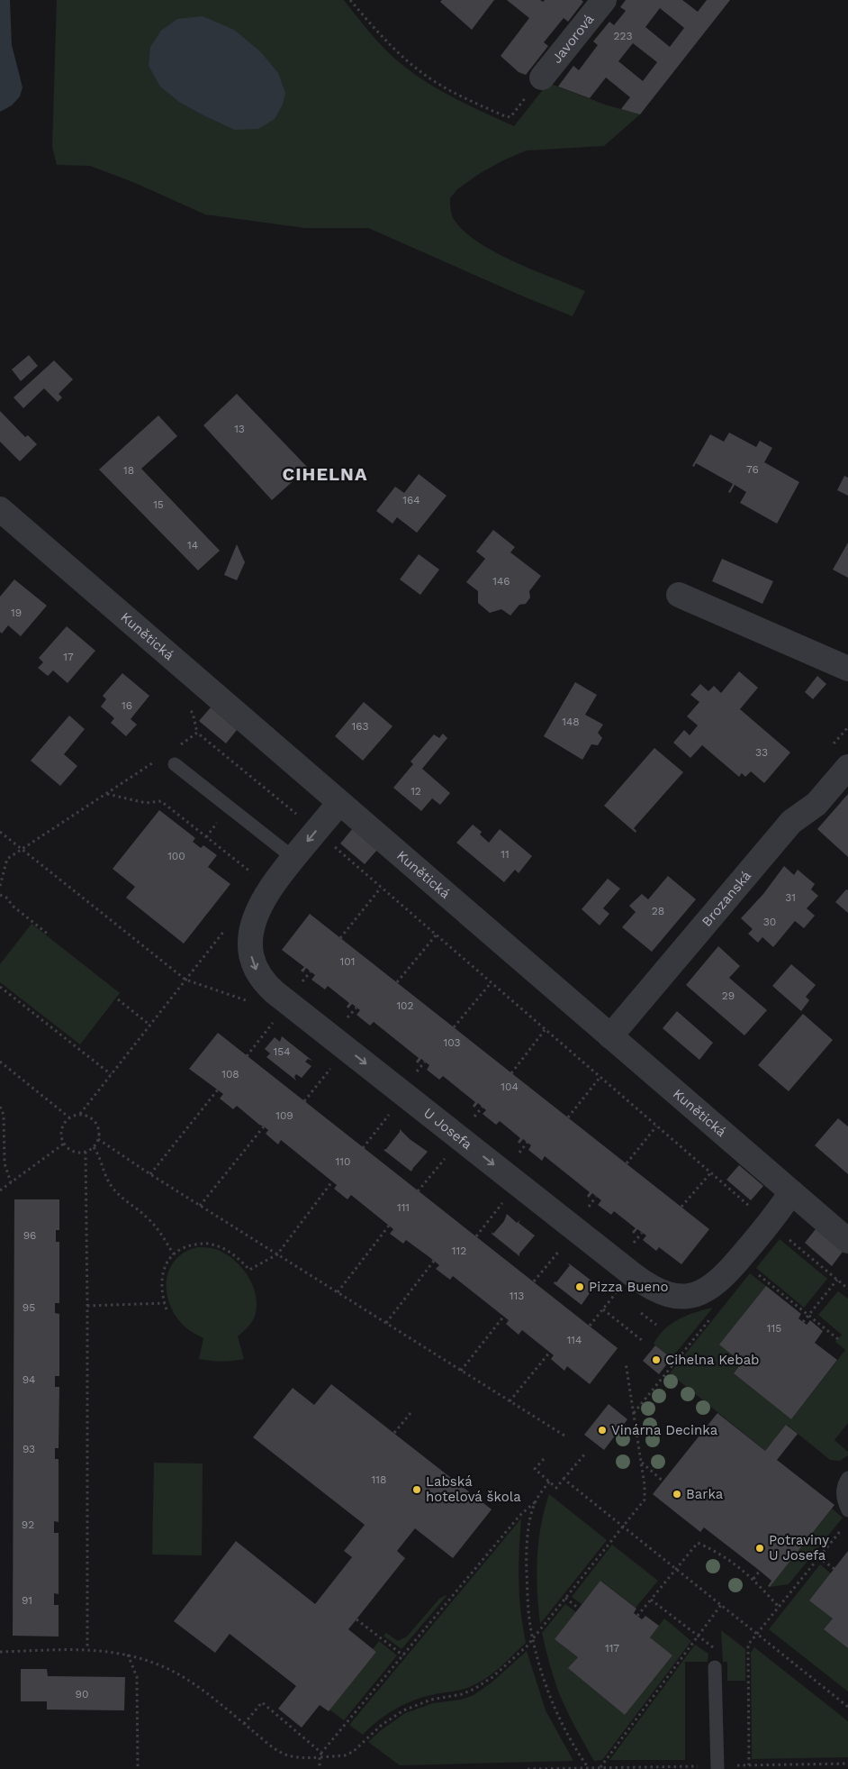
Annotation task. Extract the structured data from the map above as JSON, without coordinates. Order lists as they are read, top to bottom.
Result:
{
  "streets": {
    "street": [
      "Javorová",
      "Kunětická",
      "Brozanská",
      "U Josefa"
    ]
  },
  "crossings": [
    ["Kunětická", "Brozanská"],
    ["Kunětická", "U Josefa"]
  ],
  "districts": ["CIHELNA"],
  "places": [
    "Pizza Bueno",
    "Cihelna Kebab",
    "Vinárna Decinka",
    "Labská hotelová škola",
    "Barka",
    "Potraviny U Josefa"
  ],
  "house_numbers": [
    "223",
    "13",
    "76",
    "18",
    "164",
    "15",
    "14",
    "146",
    "19",
    "17",
    "16",
    "148",
    "163",
    "33",
    "12",
    "11",
    "100",
    "31",
    "28",
    "30",
    "101",
    "29",
    "102",
    "103",
    "154",
    "108",
    "104",
    "109",
    "110",
    "111",
    "96",
    "112",
    "113",
    "95",
    "115",
    "114",
    "94",
    "93",
    "118",
    "92",
    "91",
    "117",
    "90"
  ]
}
